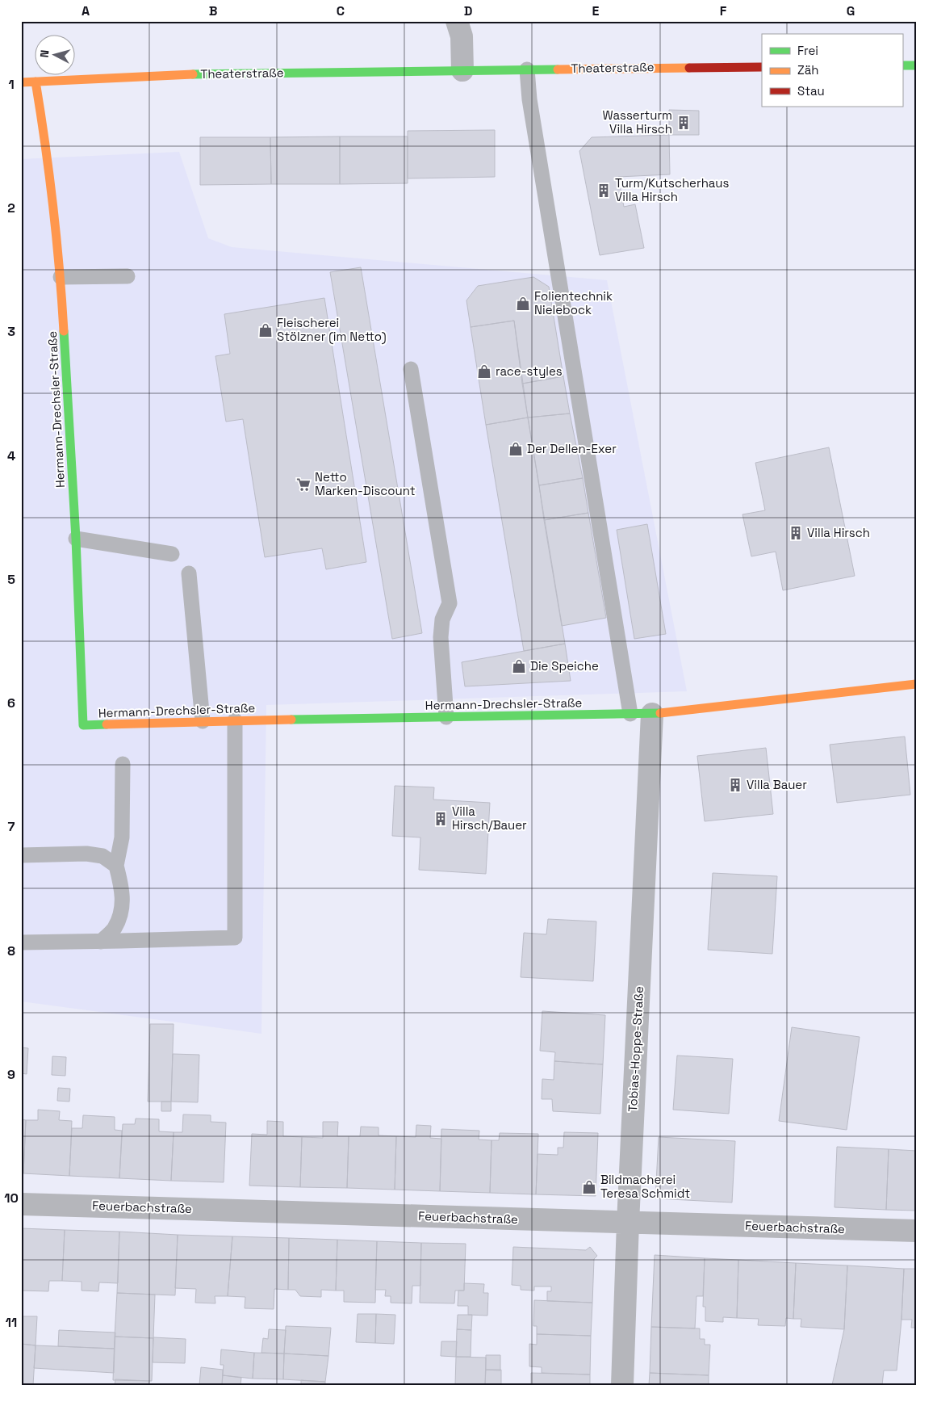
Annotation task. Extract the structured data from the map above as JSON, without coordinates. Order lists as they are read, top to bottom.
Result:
{
  "streets": {
    "street": [
      "Theaterstraße",
      "Hermann-Drechsler-Straße",
      "Tobias-Hoppe-Straße",
      "Feuerbachstraße"
    ]
  },
  "crossings": [
    ["Theaterstraße", "Hermann-Drechsler-Straße"],
    ["Hermann-Drechsler-Straße", "Tobias-Hoppe-Straße"],
    ["Tobias-Hoppe-Straße", "Feuerbachstraße"]
  ],
  "places": {
    "building": [
      "Wasserturm Villa Hirsch",
      "Turm/Kutscherhaus Villa Hirsch",
      "Villa Hirsch",
      "Villa Bauer",
      "Villa Hirsch/Bauer"
    ],
    "shop": [
      "Folientechnik Nielebock",
      "Fleischerei Stölzner (im Netto)",
      "race-styles",
      "Der Dellen-Exer",
      "Die Speiche",
      "Bildmacherei Teresa Schmidt"
    ],
    "supermarket": ["Netto Marken-Discount"]
  },
  "legend": ["Frei", "Zäh", "Stau"],
  "north": "left",
  "grid": {
    "columns": [
      "A",
      "B",
      "C",
      "D",
      "E",
      "F",
      "G"
    ],
    "rows": [
      "1",
      "2",
      "3",
      "4",
      "5",
      "6",
      "7",
      "8",
      "9",
      "10",
      "11"
    ]
  }
}
